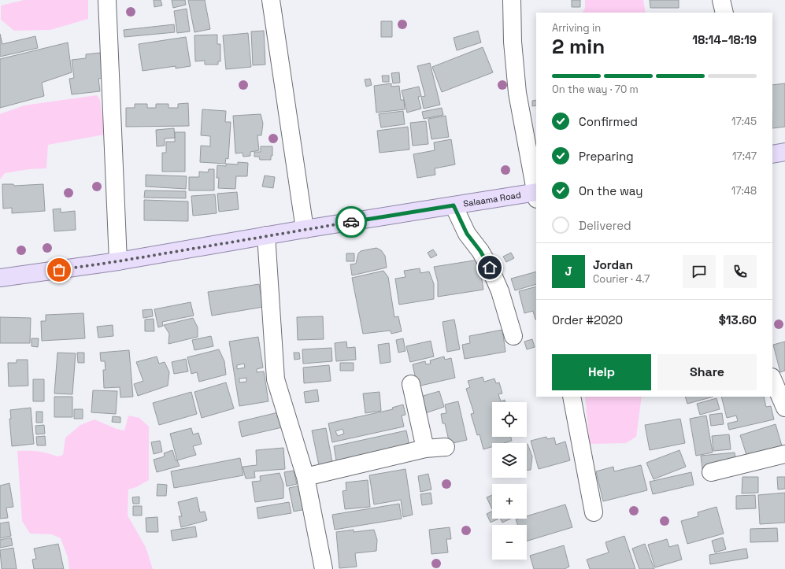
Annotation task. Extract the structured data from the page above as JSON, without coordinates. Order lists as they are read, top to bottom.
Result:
{
  "streets": {
    "main road": ["Salaama Road"]
  },
  "page": {
    "heading": ["2 min", "Arriving in", "18:14–18:19"],
    "panel": [
      "Jordan",
      "Courier · 4.7",
      "Order #2020",
      "$13.60"
    ],
    "bar": "On the way · 70 m",
    "list": [
      ["Confirmed", "17:45"],
      ["Preparing", "17:47"],
      ["On the way", "17:48"],
      "Delivered"
    ],
    "round": "J",
    "buttons": ["Help", "Share"],
    "map_buttons": ["+", "−"]
  }
}
